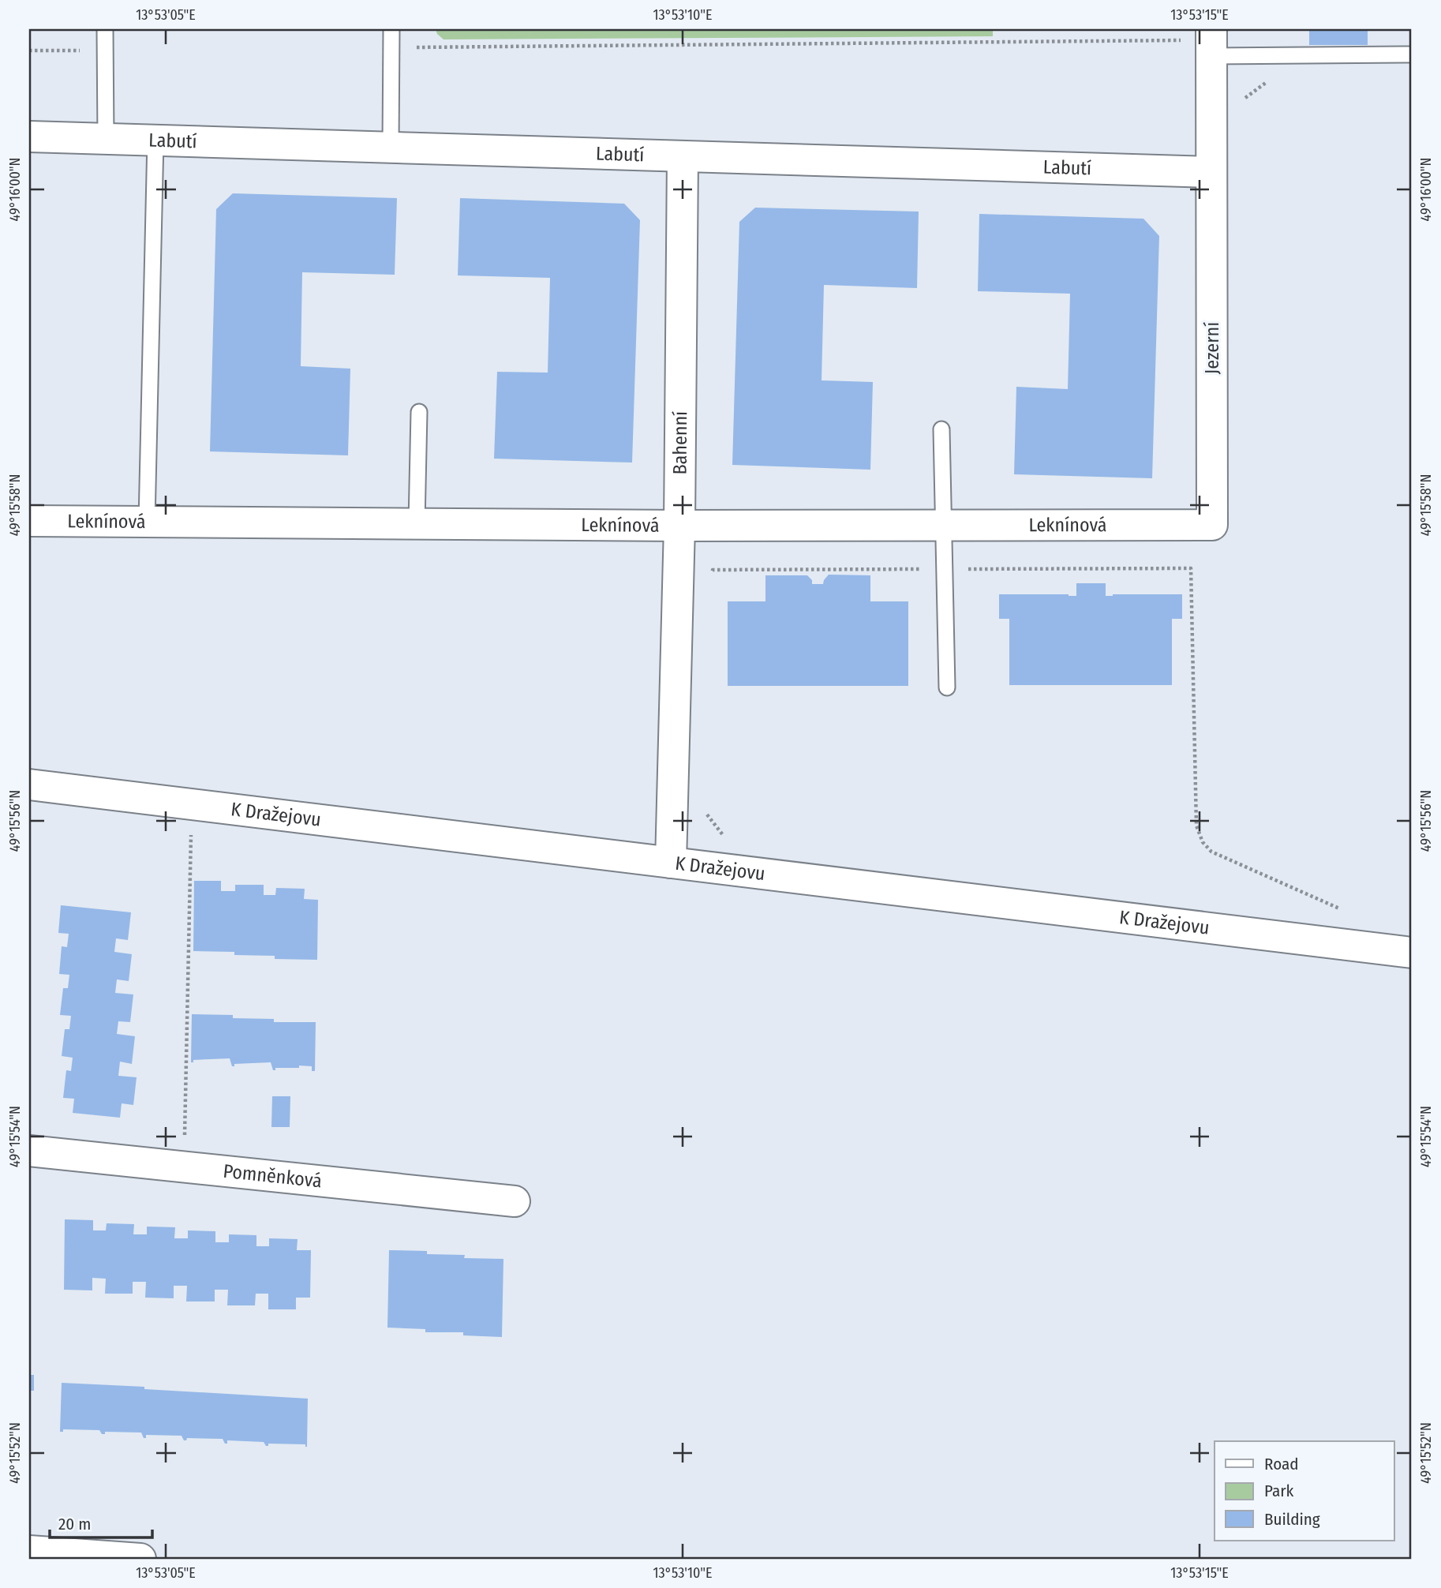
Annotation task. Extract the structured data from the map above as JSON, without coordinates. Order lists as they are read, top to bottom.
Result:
{
  "streets": {
    "street": [
      "Labutí",
      "Jezerní",
      "Bahenní",
      "Leknínová",
      "K Dražejovu",
      "Pomněnková"
    ]
  },
  "crossings": [
    ["Labutí", "Jezerní"],
    ["Labutí", "Bahenní"],
    ["Jezerní", "Leknínová"],
    ["Bahenní", "Leknínová"],
    ["Bahenní", "K Dražejovu"]
  ],
  "legend": ["Road", "Park", "Building"],
  "scale_bar": "20 m",
  "coordinates": [
    "13°53'05\"E",
    "13°53'10\"E",
    "13°53'15\"E",
    "49°16'00\"N",
    "49°15'58\"N",
    "49°15'56\"N",
    "49°15'54\"N",
    "49°15'52\"N"
  ]
}
